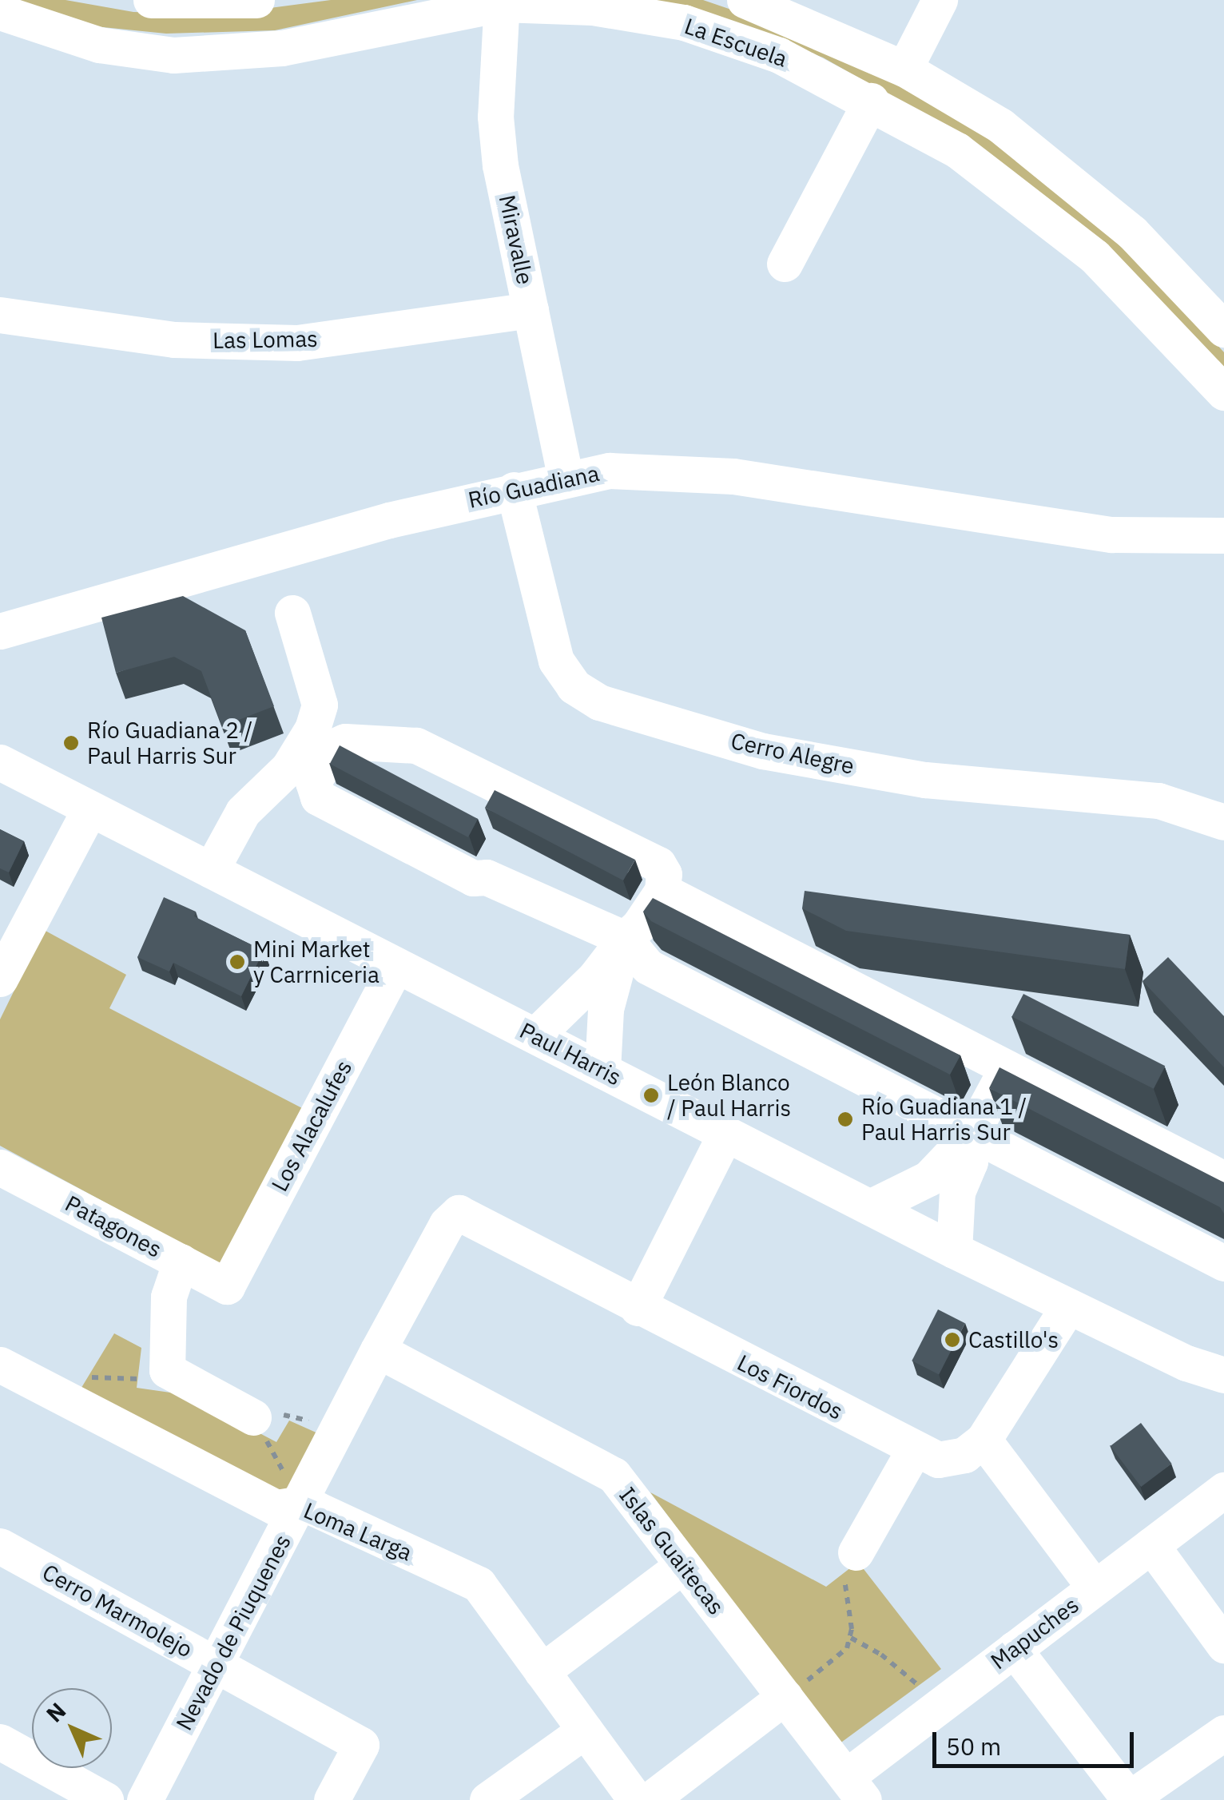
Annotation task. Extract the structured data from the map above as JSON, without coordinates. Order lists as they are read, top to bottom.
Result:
{
  "streets": {
    "street": [
      "La Escuela",
      "Miravalle",
      "Las Lomas",
      "Río Guadiana",
      "Cerro Alegre",
      "Paul Harris",
      "Los Alacalufes",
      "Patagones",
      "Los Fiordos",
      "Loma Larga",
      "Islas Guaitecas",
      "Cerro Marmolejo",
      "Nevado de Piuquenes",
      "Mapuches"
    ]
  },
  "crossings": [
    ["La Escuela", "Miravalle"],
    ["Miravalle", "Las Lomas"],
    ["Miravalle", "Río Guadiana"],
    ["Río Guadiana", "Cerro Alegre"],
    ["Paul Harris", "Los Alacalufes"],
    ["Paul Harris", "Los Fiordos"],
    ["Los Alacalufes", "Patagones"],
    ["Los Fiordos", "Nevado de Piuquenes"],
    ["Loma Larga", "Nevado de Piuquenes"],
    ["Islas Guaitecas", "Nevado de Piuquenes"],
    ["Islas Guaitecas", "Mapuches"],
    ["Cerro Marmolejo", "Nevado de Piuquenes"]
  ],
  "places": [
    "Río Guadiana 2 / Paul Harris Sur",
    "Mini Market y Carrniceria",
    "León Blanco / Paul Harris",
    "Río Guadiana 1 / Paul Harris Sur",
    "Castillo's"
  ],
  "scale_bar": "50 m",
  "north": "top left"
}
